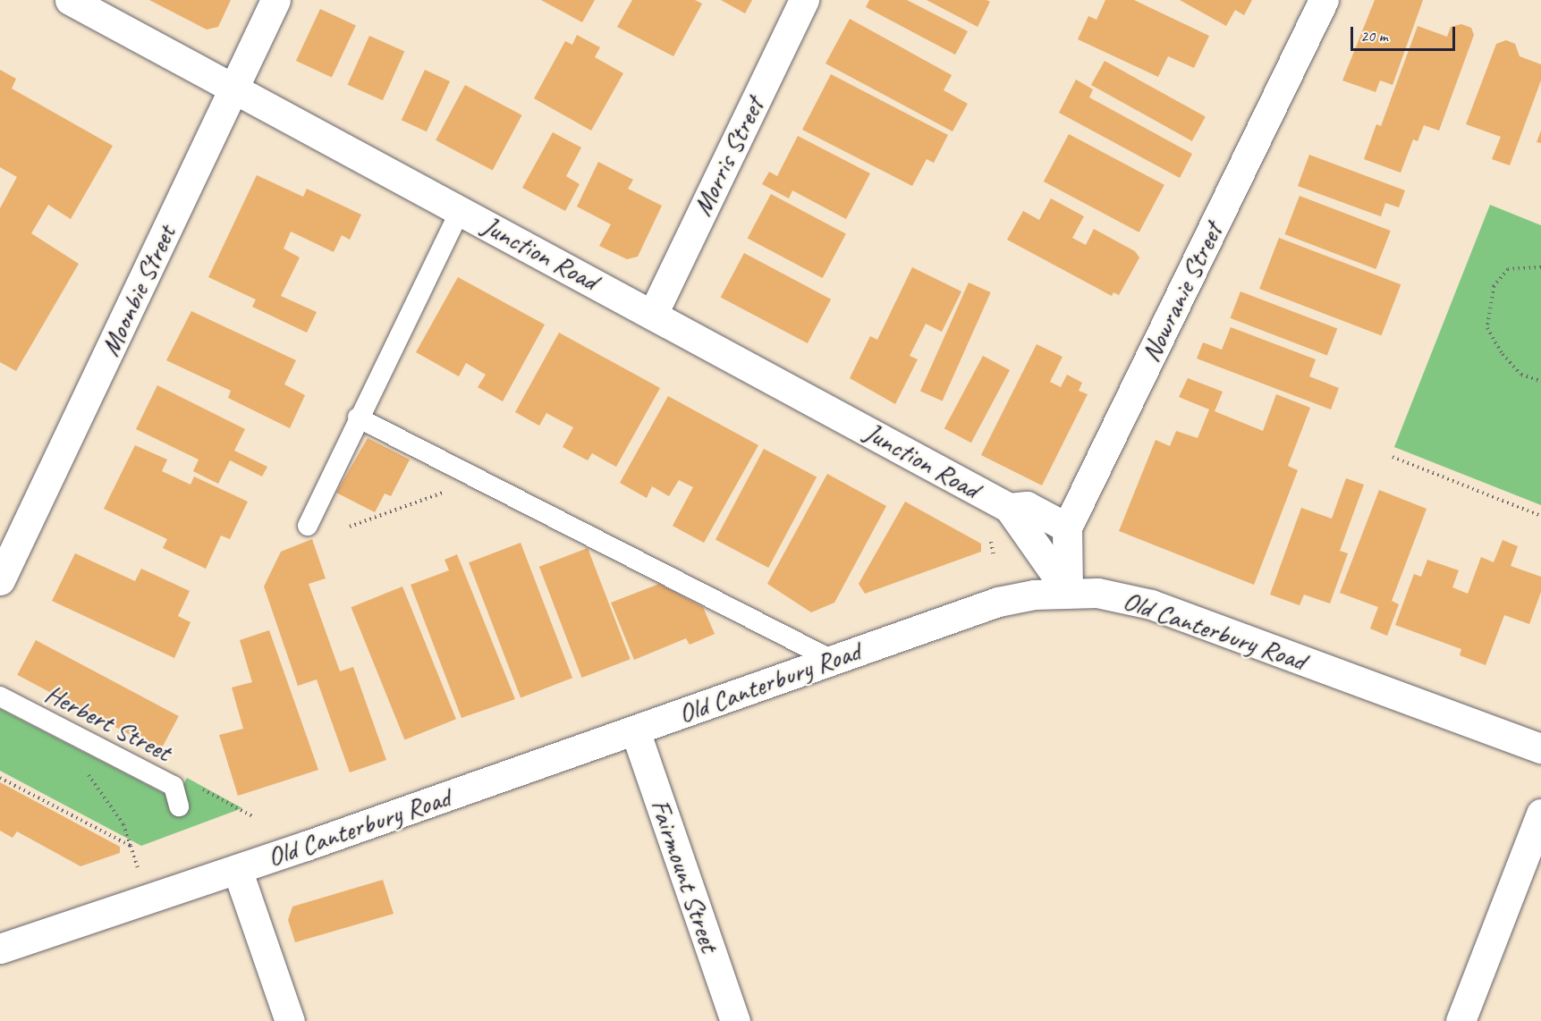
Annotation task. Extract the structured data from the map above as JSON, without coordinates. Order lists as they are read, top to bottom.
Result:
{
  "streets": {
    "street": [
      "Morris Street",
      "Junction Road",
      "Moonbie Street",
      "Nowranie Street",
      "Old Canterbury Road",
      "Fairmount Street"
    ],
    "lane": ["Herbert Street"]
  },
  "crossings": [
    ["Morris Street", "Junction Road"],
    ["Junction Road", "Moonbie Street"],
    ["Junction Road", "Nowranie Street"],
    ["Junction Road", "Old Canterbury Road"],
    ["Nowranie Street", "Old Canterbury Road"],
    ["Old Canterbury Road", "Fairmount Street"]
  ],
  "scale_bar": "20 m"
}
